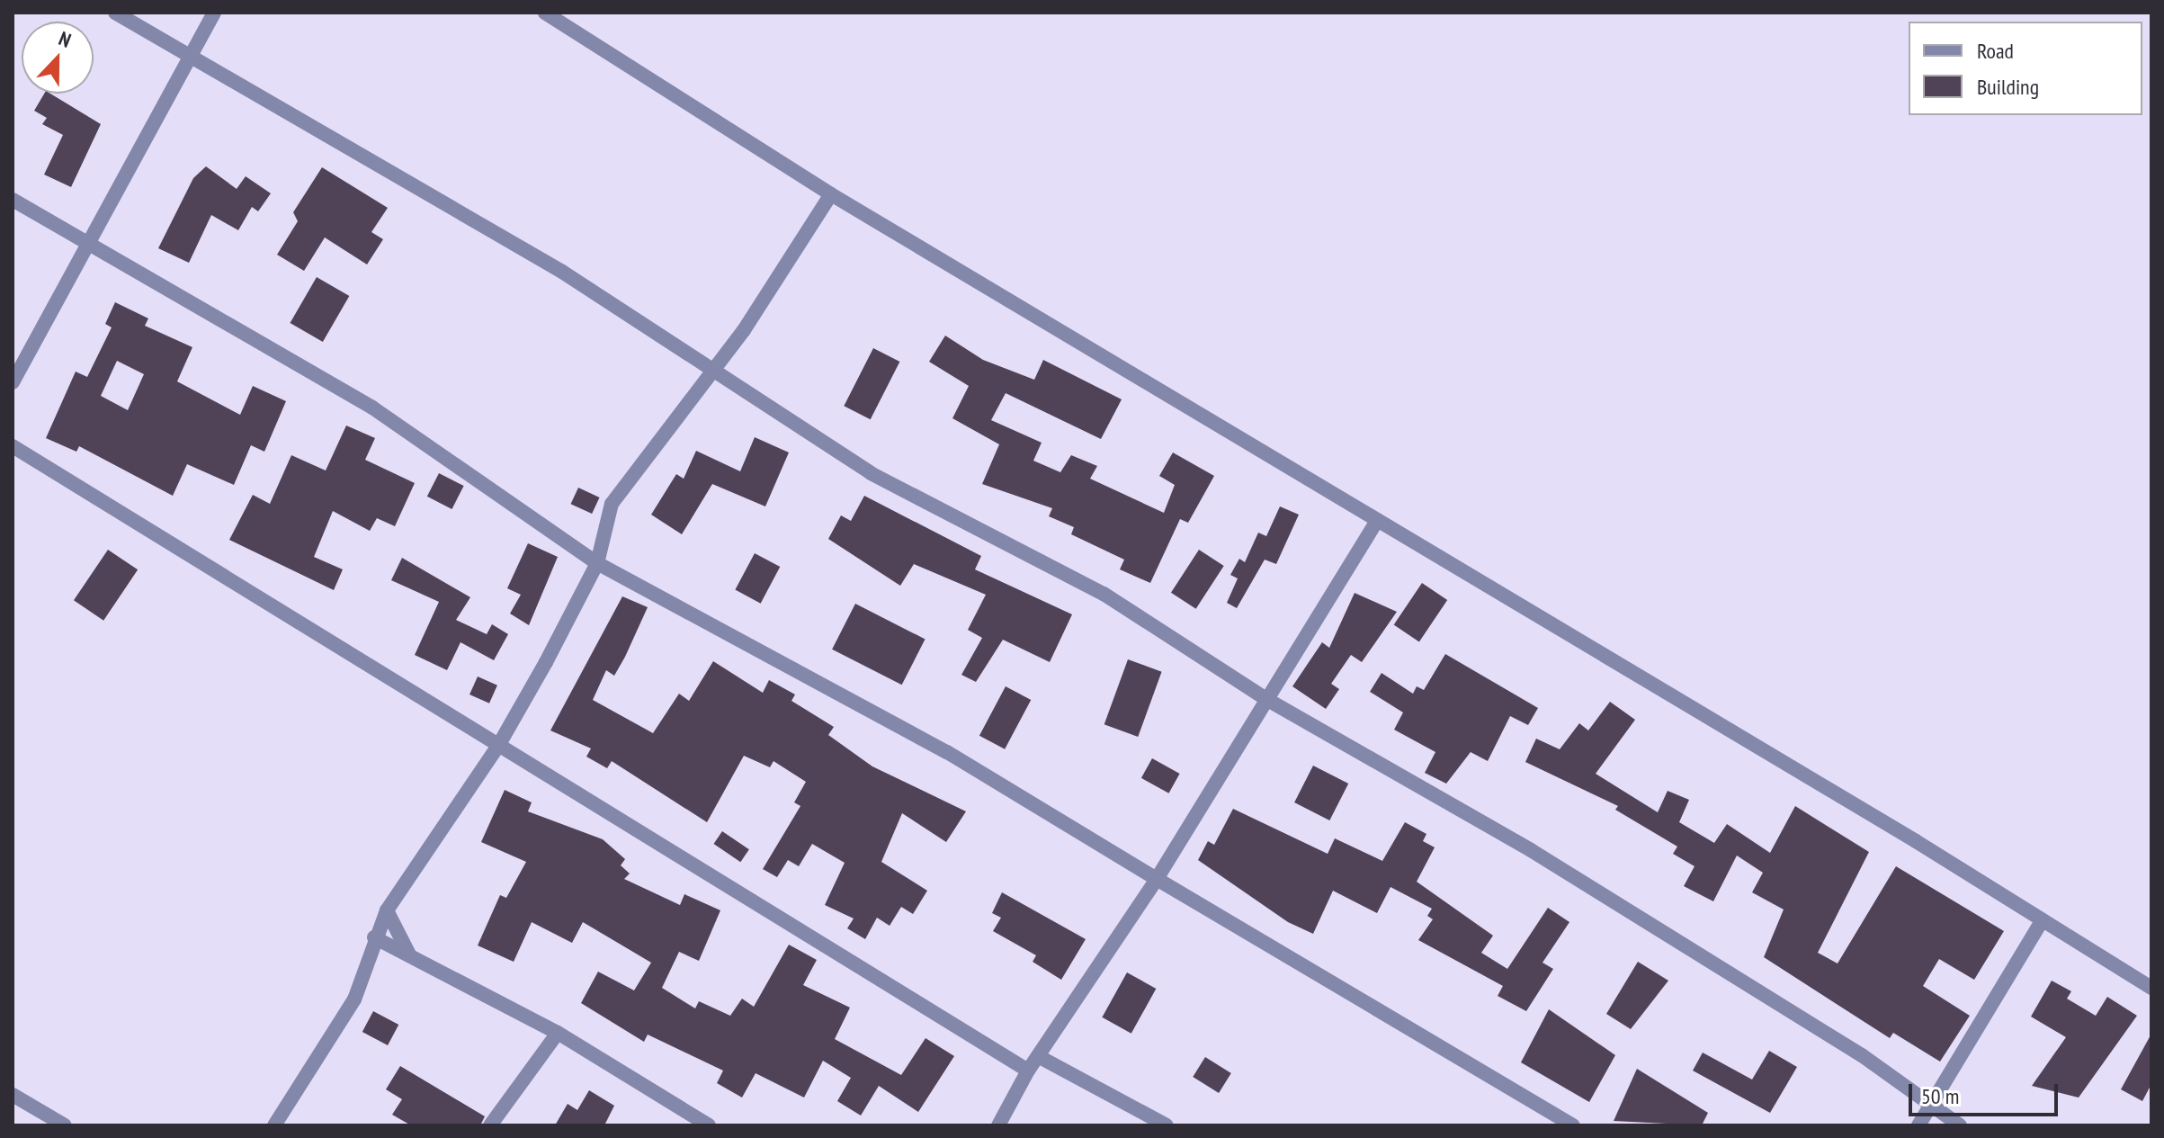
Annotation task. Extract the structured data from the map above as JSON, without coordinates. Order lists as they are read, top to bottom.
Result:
{
  "legend": ["Road", "Building"],
  "scale_bar": "50 m",
  "north": "top"
}
